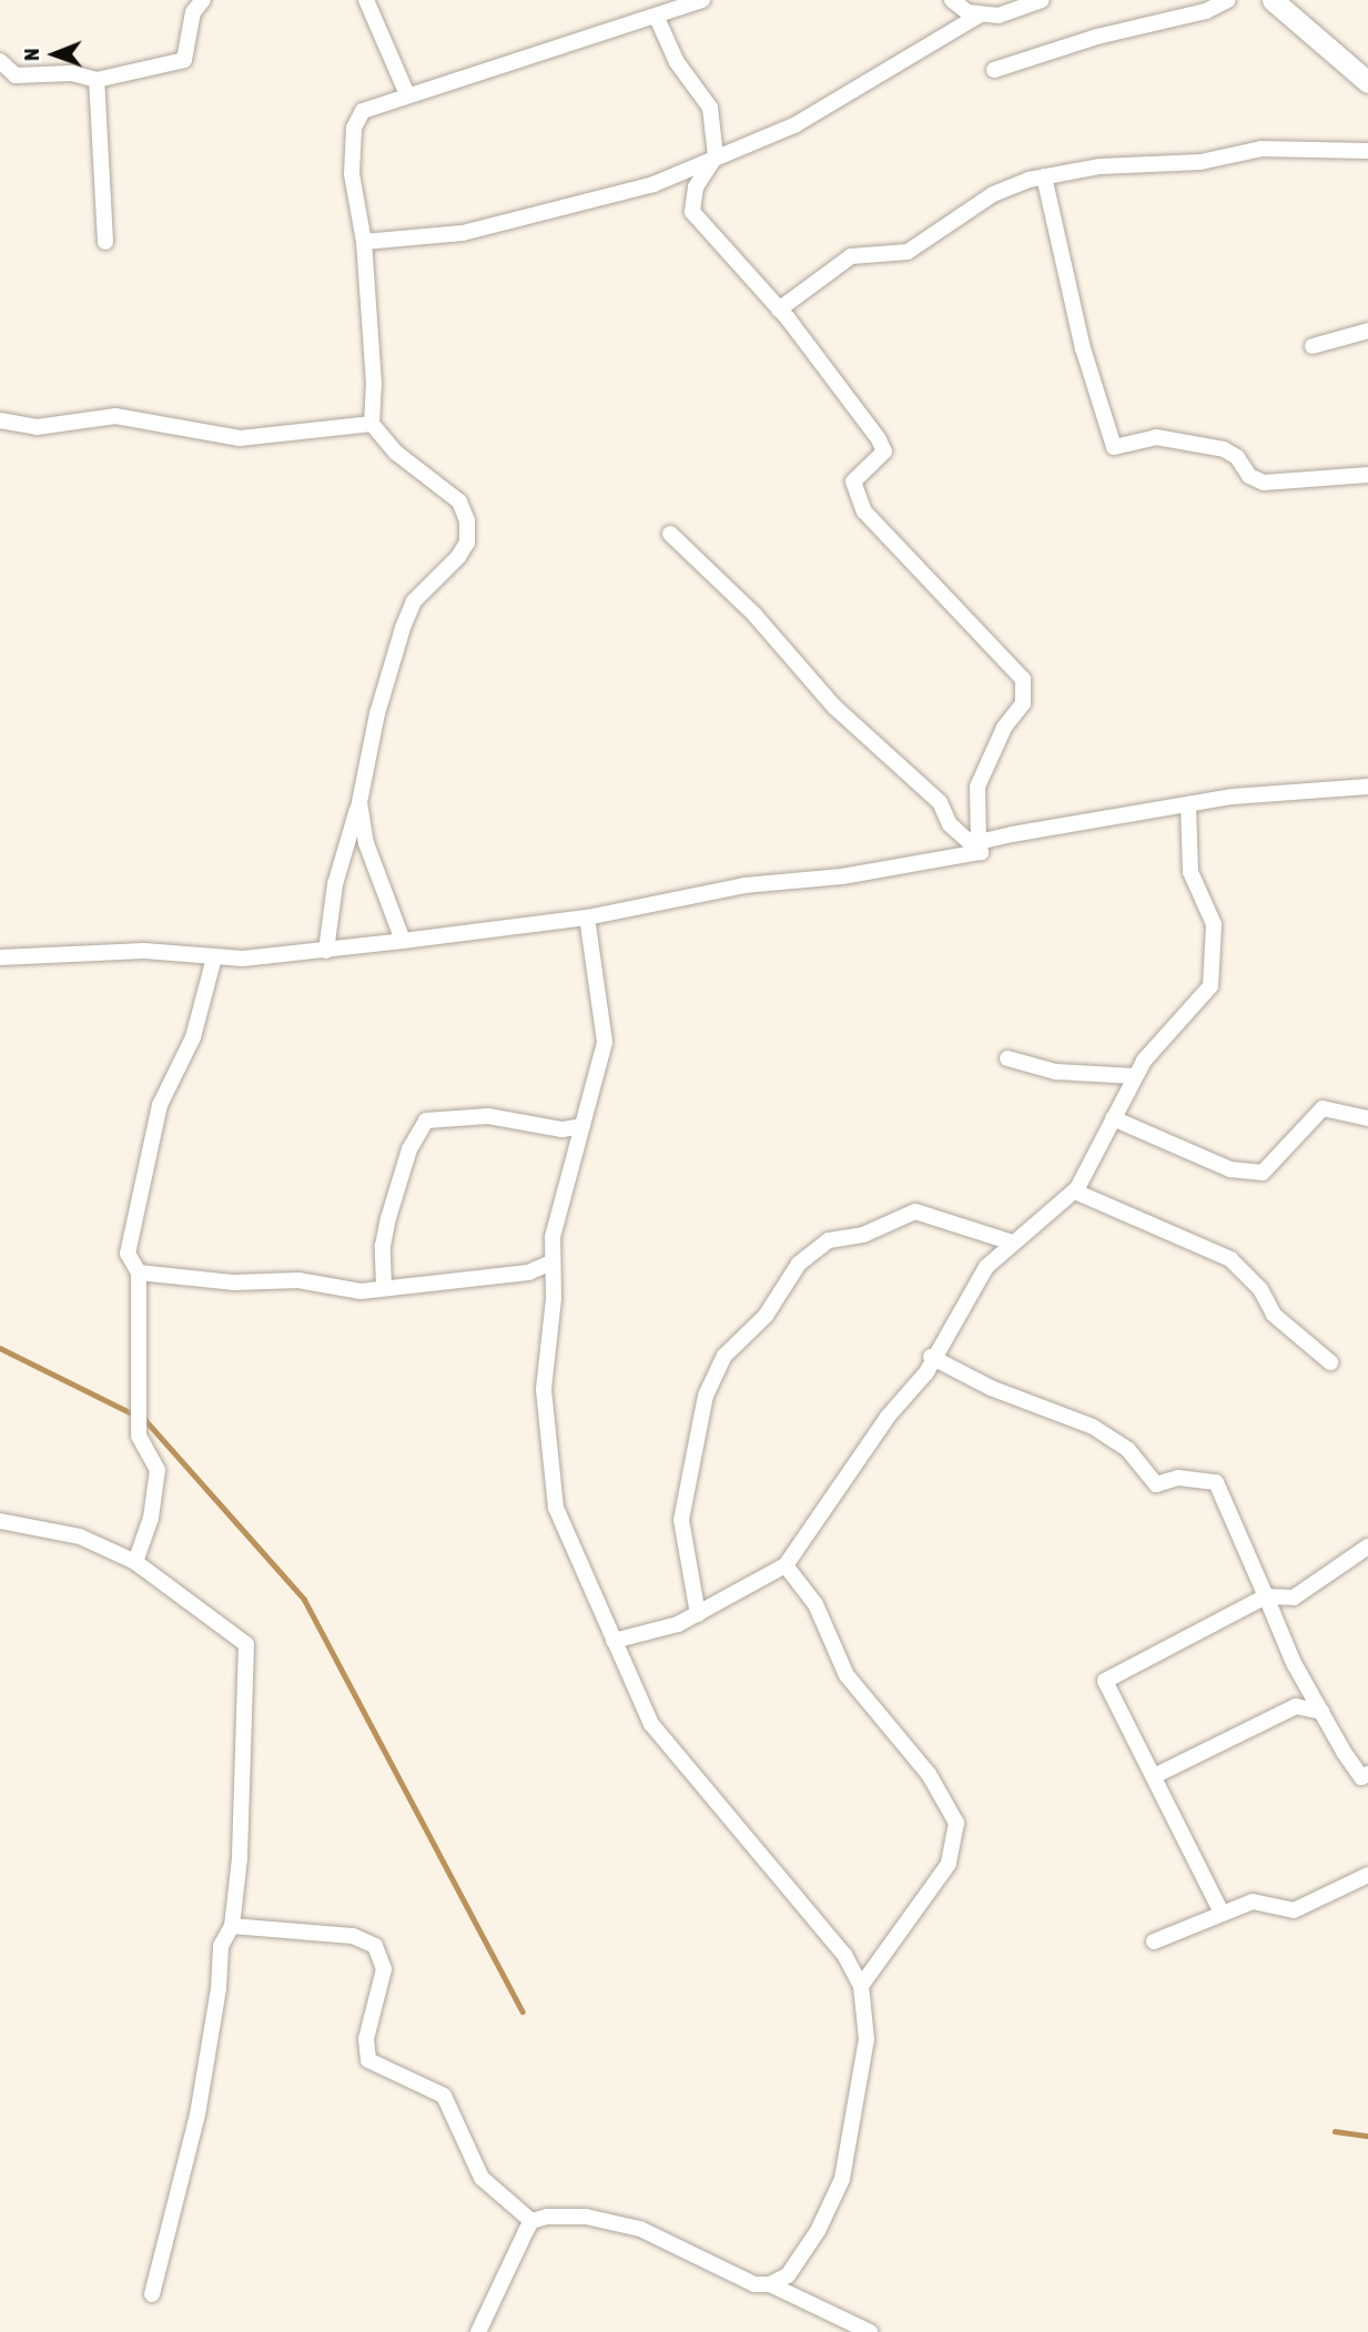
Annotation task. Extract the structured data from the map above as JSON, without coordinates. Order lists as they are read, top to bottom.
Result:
{
  "north": "left"
}
